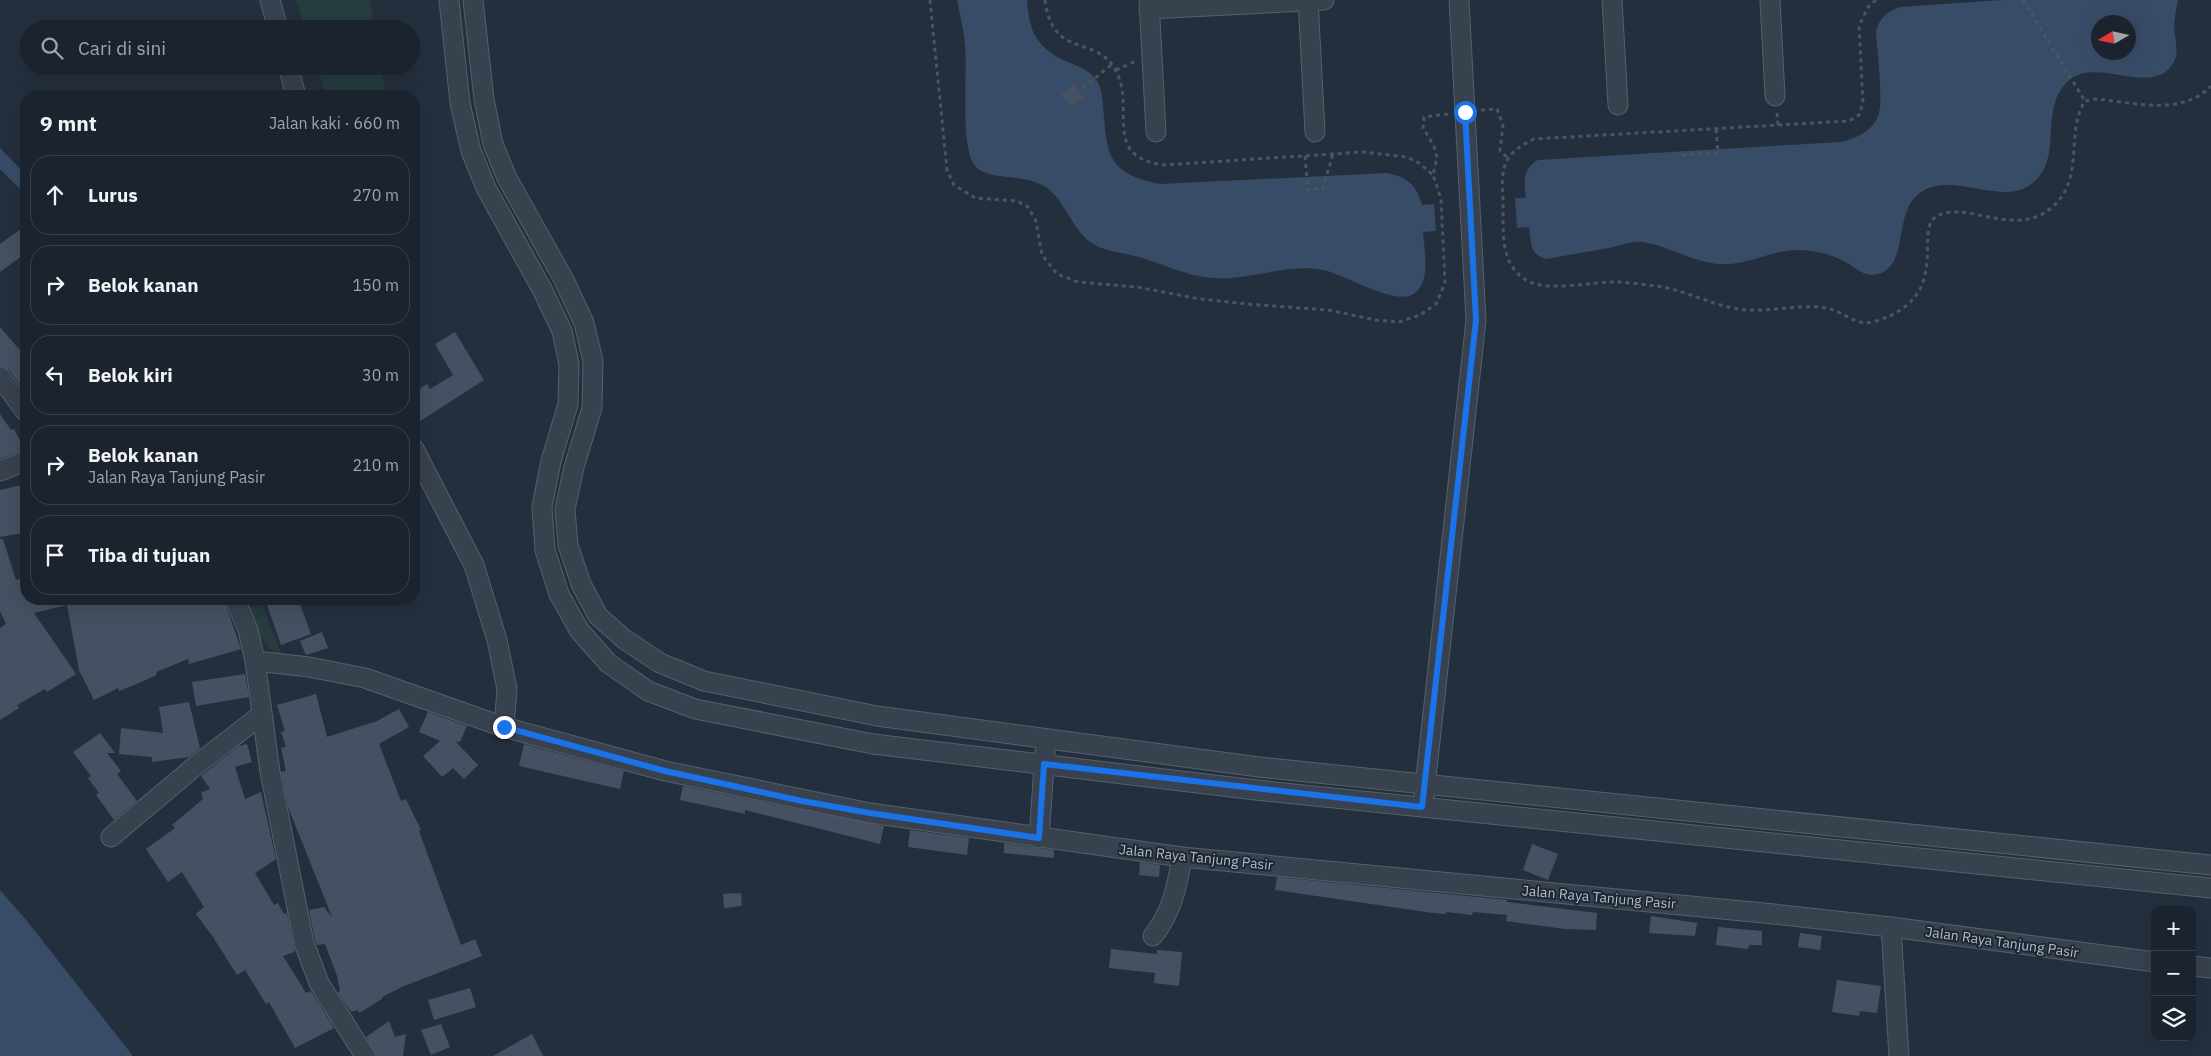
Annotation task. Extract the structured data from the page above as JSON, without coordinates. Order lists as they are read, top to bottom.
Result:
{
  "streets": {
    "street": ["Jalan Raya Tanjung Pasir"]
  },
  "north": "left",
  "page": {
    "search": "Cari di sini",
    "heading": ["9 mnt", "Jalan kaki · 660 m"],
    "list": [
      ["Lurus", "270 m"],
      ["Belok kanan", "150 m"],
      ["Belok kiri", "30 m"],
      ["Belok kanan", "Jalan Raya Tanjung Pasir", "210 m"],
      "Tiba di tujuan"
    ],
    "map_buttons": ["+", "−"]
  }
}
